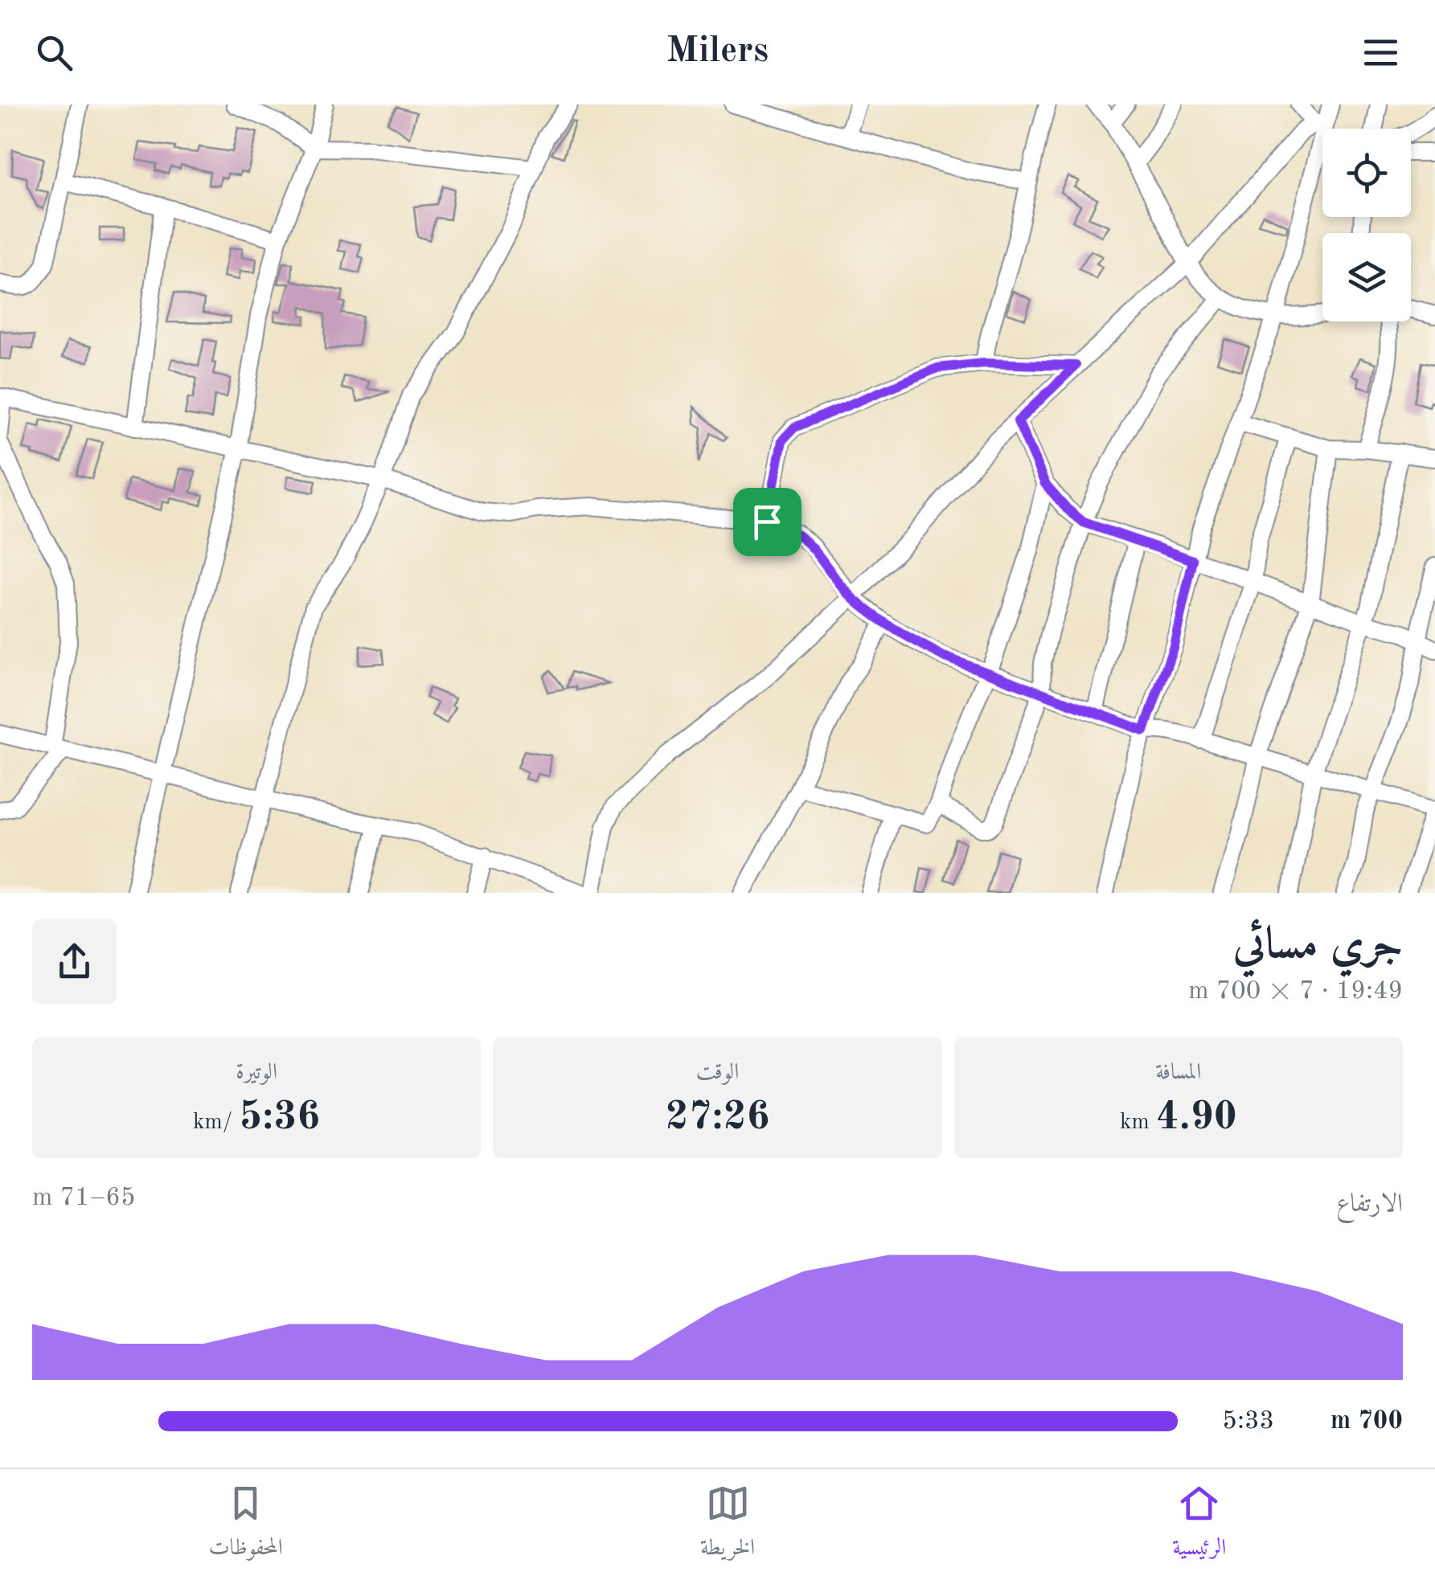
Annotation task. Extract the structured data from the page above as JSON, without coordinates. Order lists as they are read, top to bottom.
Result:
{
  "page": {
    "header": "Milers",
    "heading": ["جري مسائي", "19:49 · 7 × 700 m"],
    "stats": [
      ["المسافة", "4.90 km"],
      ["الوقت", "27:26"],
      ["الوتيرة", "5:36 /km"]
    ],
    "chart": ["الارتفاع", "65–71 m"],
    "list": [
      {
        "name": "700 m",
        "note": "5:33"
      }
    ],
    "tabs": ["الرئيسية", "الخريطة", "المحفوظات"]
  }
}
